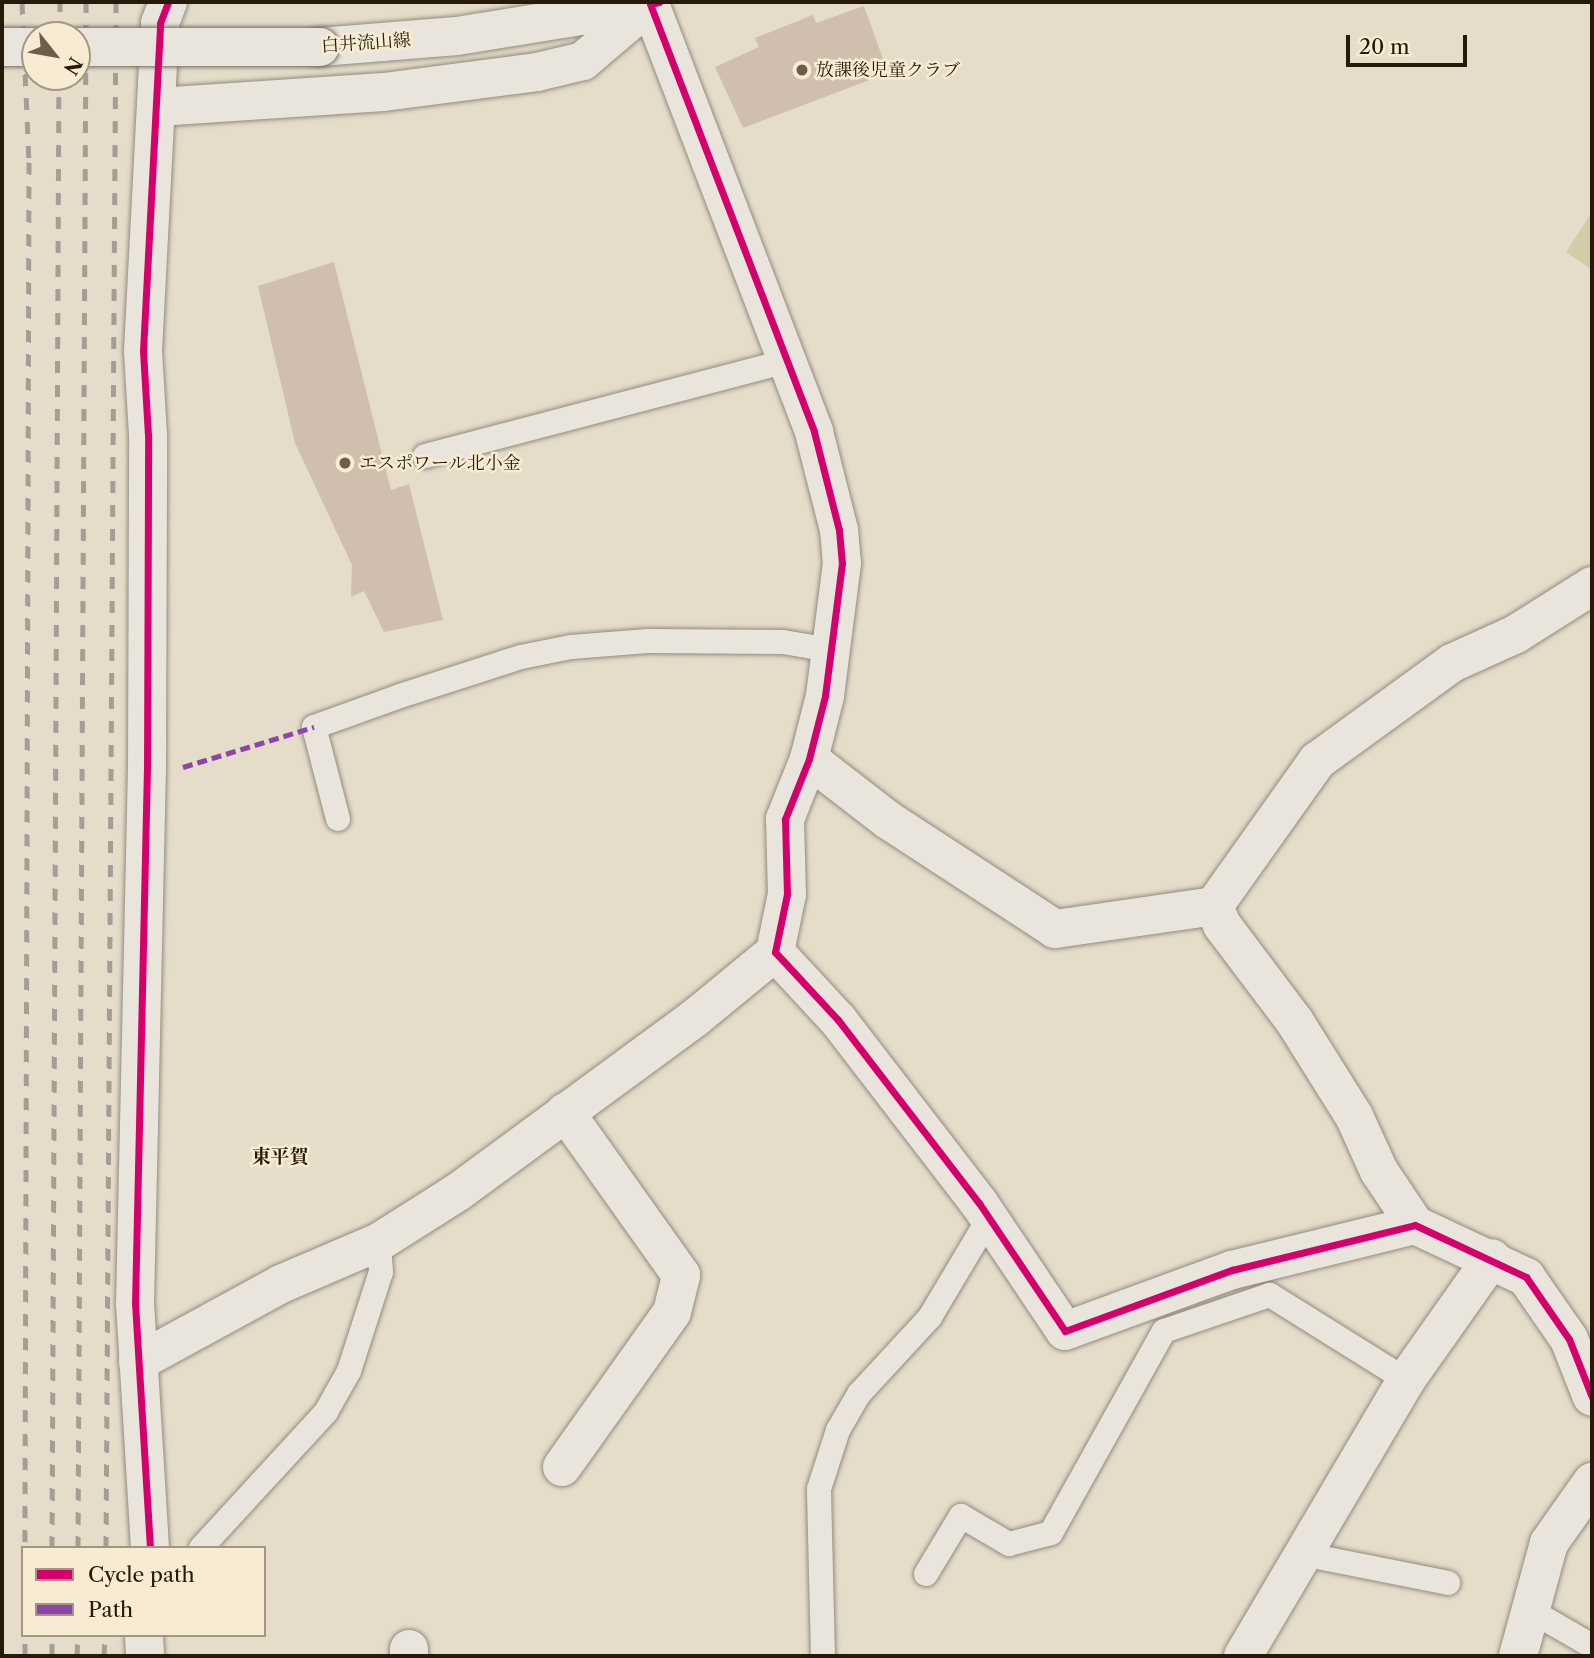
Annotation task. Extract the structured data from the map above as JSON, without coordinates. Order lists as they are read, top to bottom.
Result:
{
  "streets": {
    "street": ["白井流山線"]
  },
  "districts": ["東平賀"],
  "places": ["放課後児童クラブ", "エスポワール北小金"],
  "legend": ["Cycle path", "Path"],
  "scale_bar": "20 m",
  "north": "bottom right"
}
